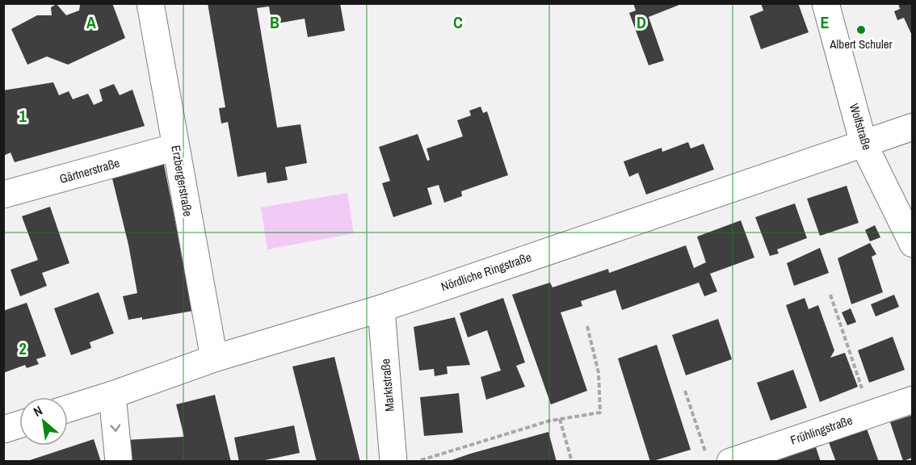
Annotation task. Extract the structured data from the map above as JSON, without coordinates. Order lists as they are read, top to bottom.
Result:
{
  "streets": {
    "street": [
      "Wolfstraße",
      "Gärtnerstraße",
      "Erzbergerstraße",
      "Nördliche Ringstraße",
      "Marktstraße",
      "Frühlingstraße"
    ]
  },
  "crossings": [
    ["Wolfstraße", "Nördliche Ringstraße"],
    ["Gärtnerstraße", "Erzbergerstraße"],
    ["Erzbergerstraße", "Nördliche Ringstraße"],
    ["Nördliche Ringstraße", "Marktstraße"]
  ],
  "places": ["Albert Schuler"],
  "north": "top left",
  "grid": {
    "columns": [
      "A",
      "B",
      "C",
      "D",
      "E"
    ],
    "rows": ["1", "2"]
  }
}
